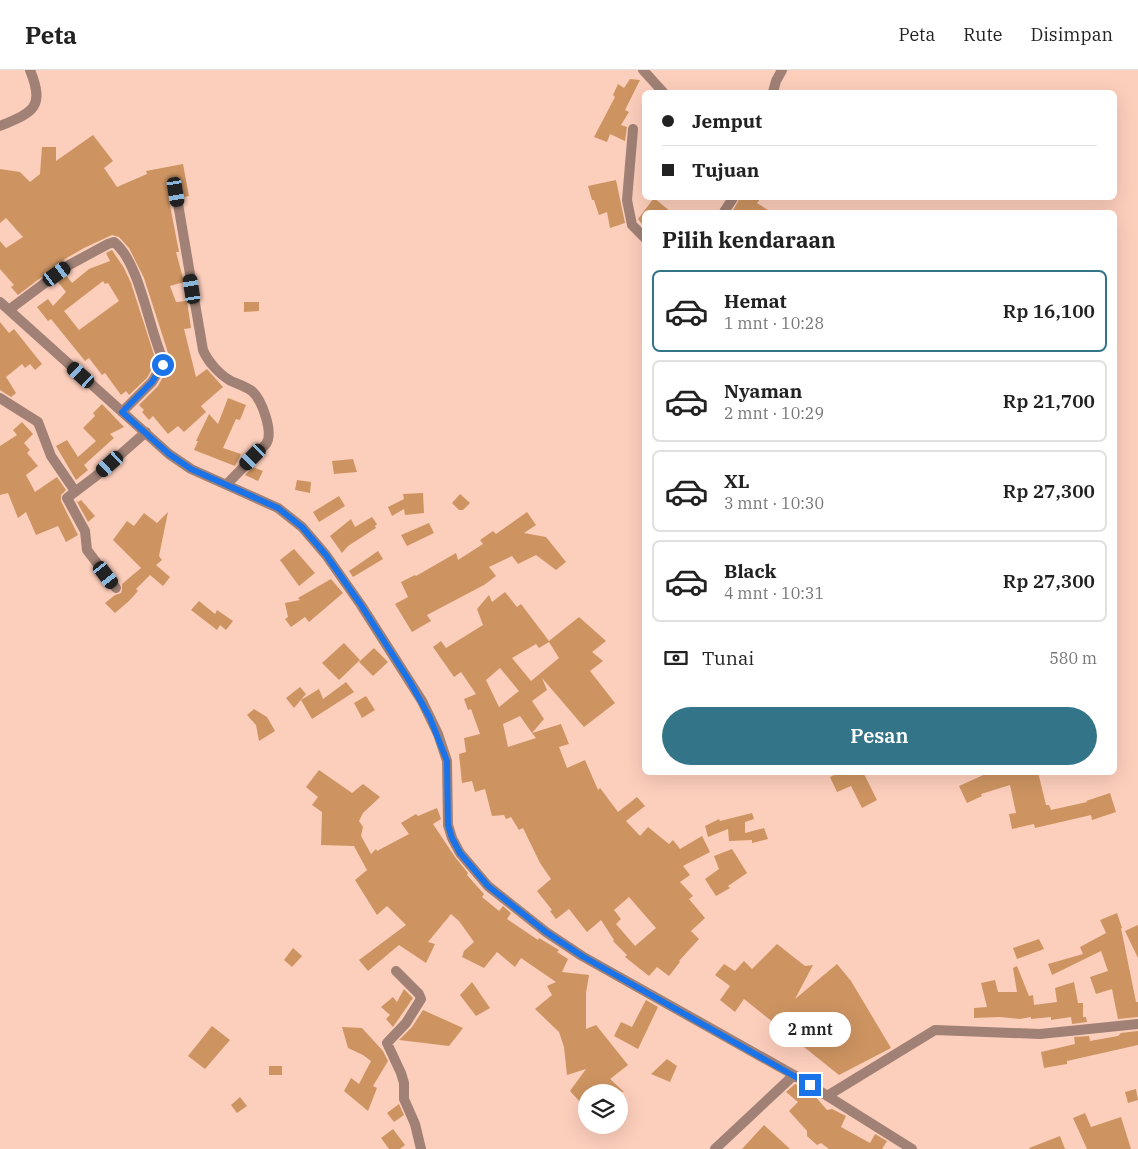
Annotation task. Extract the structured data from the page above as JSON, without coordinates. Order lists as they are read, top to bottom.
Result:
{
  "page": {
    "header": "Peta",
    "nav": ["Peta", "Rute", "Disimpan"],
    "banner": ["Jemput", "Tujuan"],
    "heading": "Pilih kendaraan",
    "list": [
      {
        "name": "Hemat",
        "note": "1 mnt · 10:28",
        "value": "Rp 16,100"
      },
      {
        "name": "Nyaman",
        "note": "2 mnt · 10:29",
        "value": "Rp 21,700"
      },
      {
        "name": "XL",
        "note": "3 mnt · 10:30",
        "value": "Rp 27,300"
      },
      {
        "name": "Black",
        "note": "4 mnt · 10:31",
        "value": "Rp 27,300"
      }
    ],
    "pay": ["Tunai", "580 m"],
    "buttons": "Pesan",
    "bubble": "2 mnt"
  }
}
